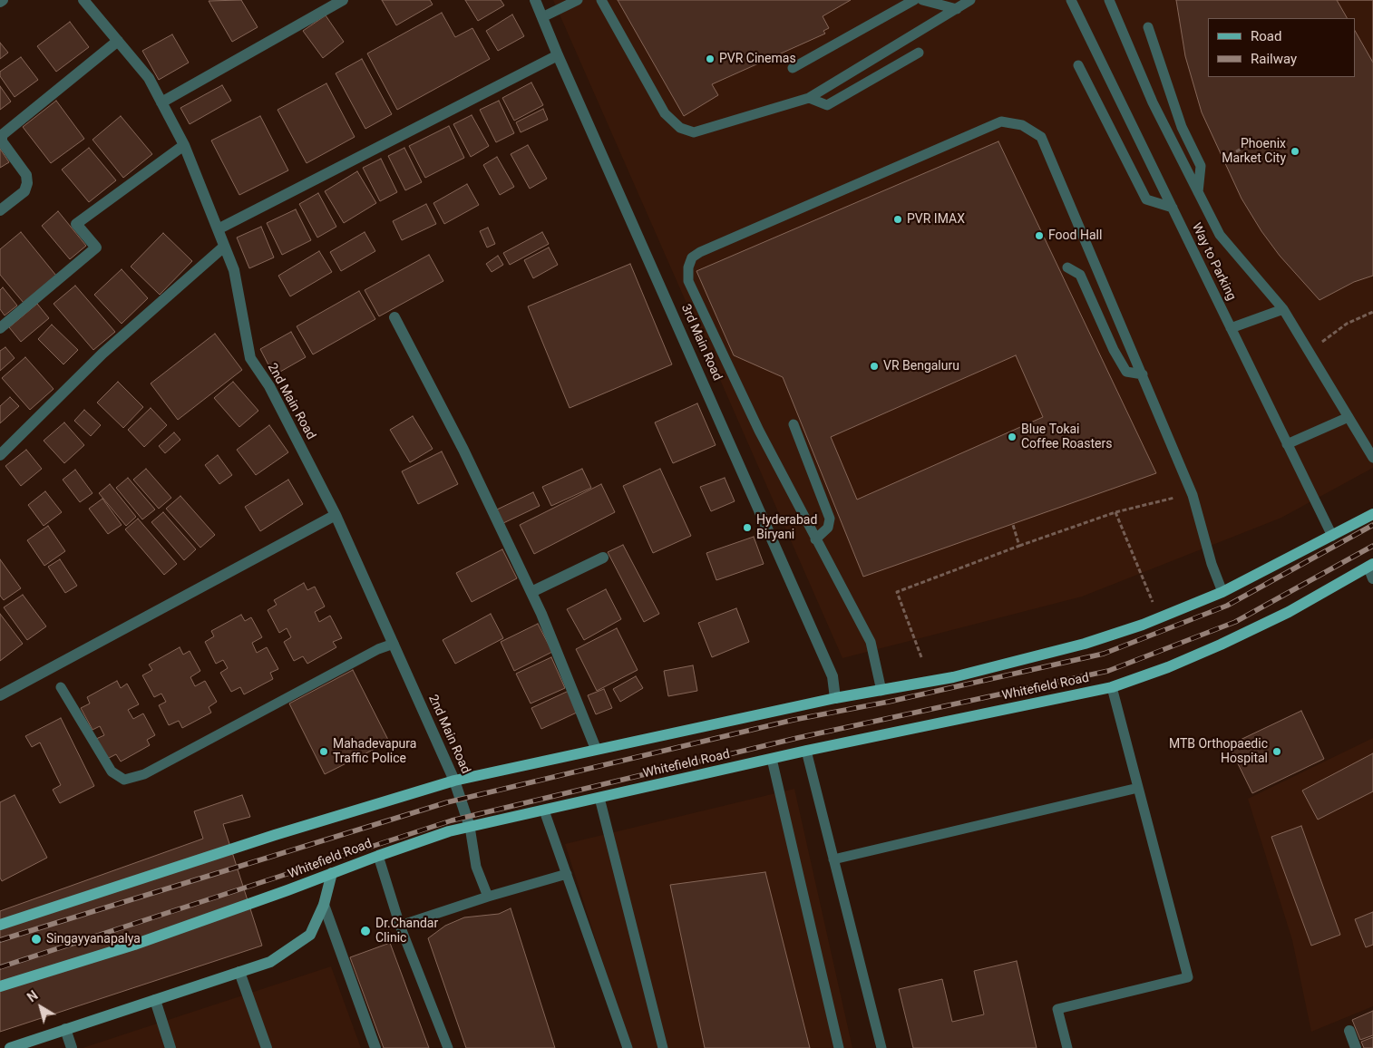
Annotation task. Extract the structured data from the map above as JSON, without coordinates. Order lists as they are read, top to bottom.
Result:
{
  "streets": {
    "main road": ["Whitefield Road"],
    "street": ["3rd Main Road", "2nd Main Road"],
    "lane": ["Way to Parking"]
  },
  "crossings": [
    ["2nd Main Road", "Whitefield Road"]
  ],
  "places": [
    "PVR Cinemas",
    "Phoenix Market City",
    "PVR IMAX",
    "Food Hall",
    "VR Bengaluru",
    "Blue Tokai Coffee Roasters",
    "Hyderabad Biryani",
    "Mahadevapura Traffic Police",
    "MTB Orthopaedic Hospital",
    "Dr.Chandar Clinic",
    "Singayyanapalya"
  ],
  "legend": ["Road", "Railway"],
  "north": "top left"
}
